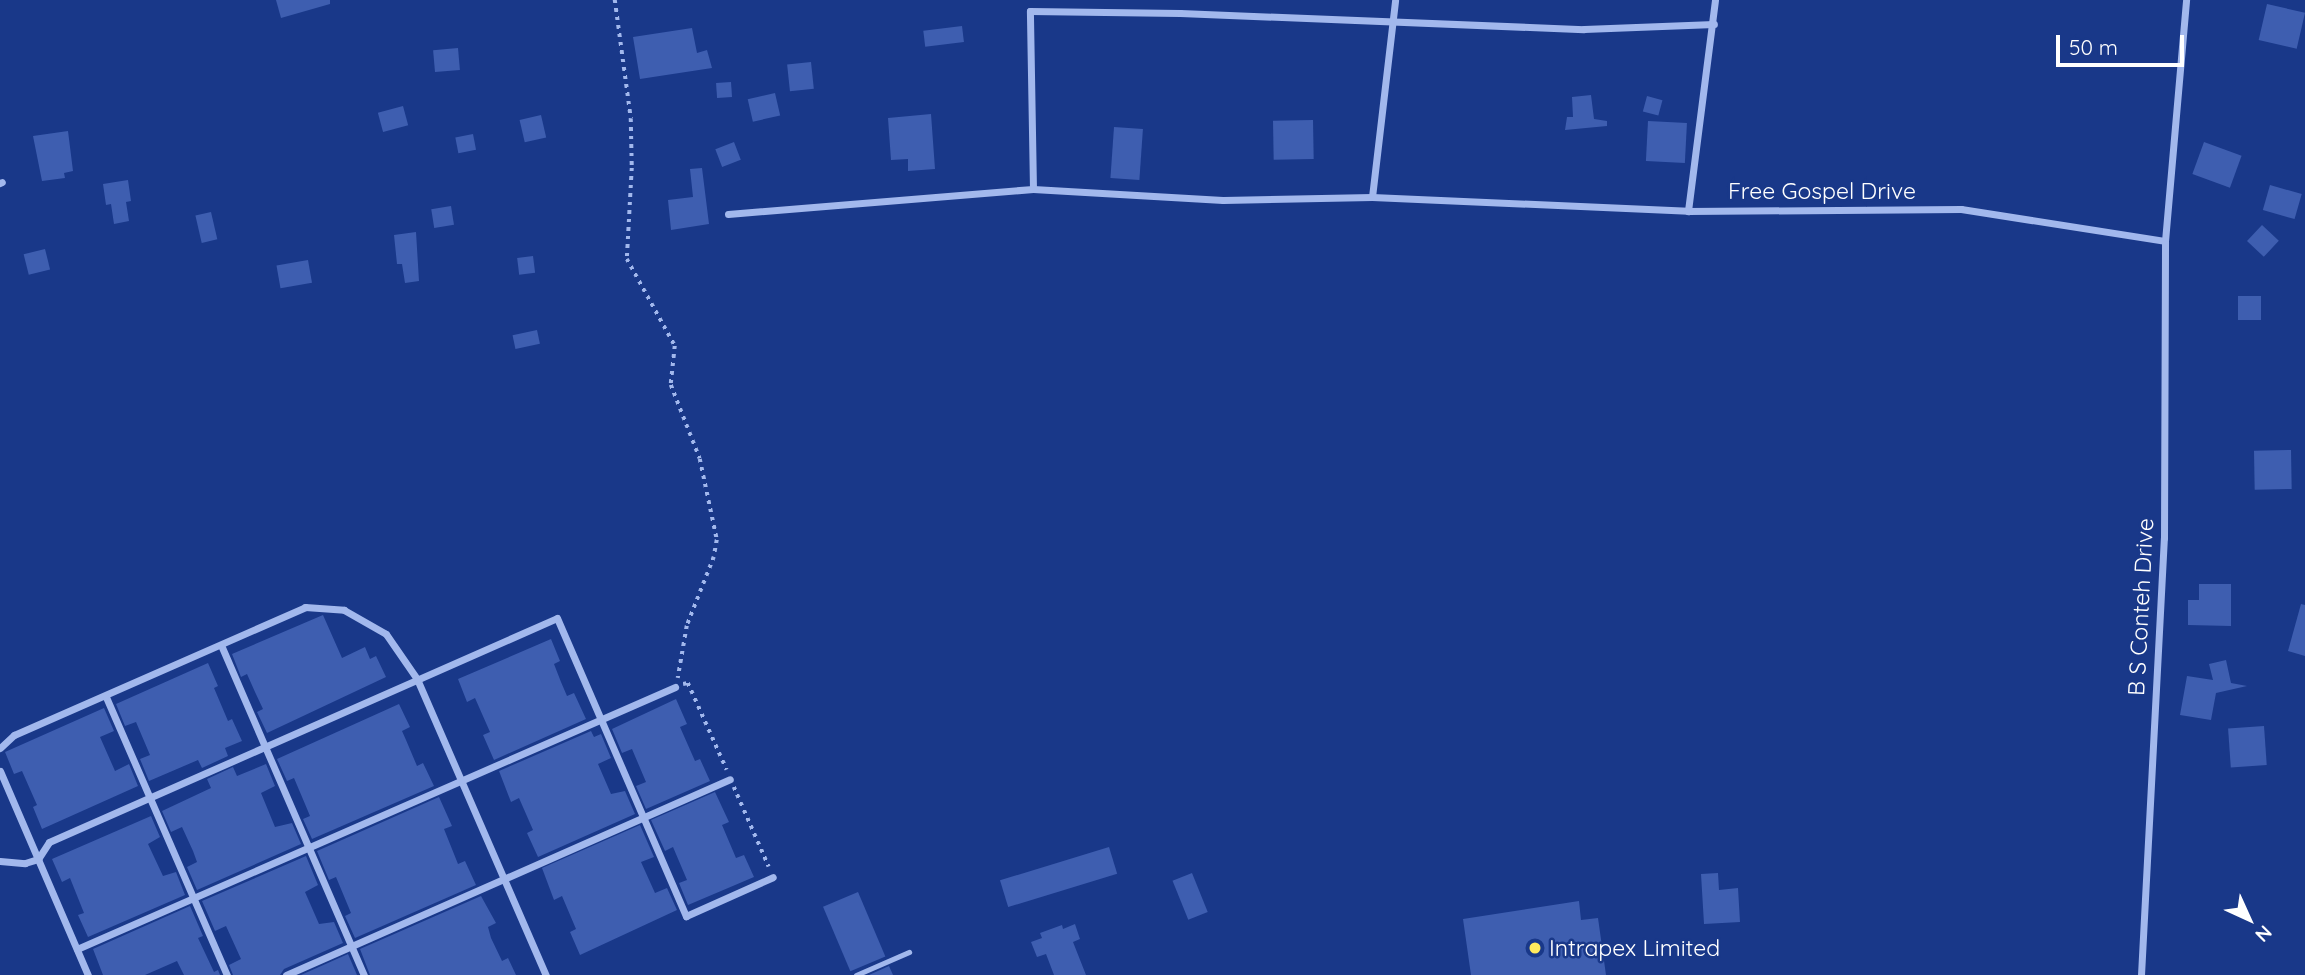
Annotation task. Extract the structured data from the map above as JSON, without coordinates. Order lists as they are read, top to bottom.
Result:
{
  "streets": {
    "street": ["Free Gospel Drive", "B S Conteh Drive"]
  },
  "crossings": [
    ["Free Gospel Drive", "B S Conteh Drive"]
  ],
  "places": ["Intrapex Limited"],
  "scale_bar": "50 m",
  "north": "bottom right"
}
